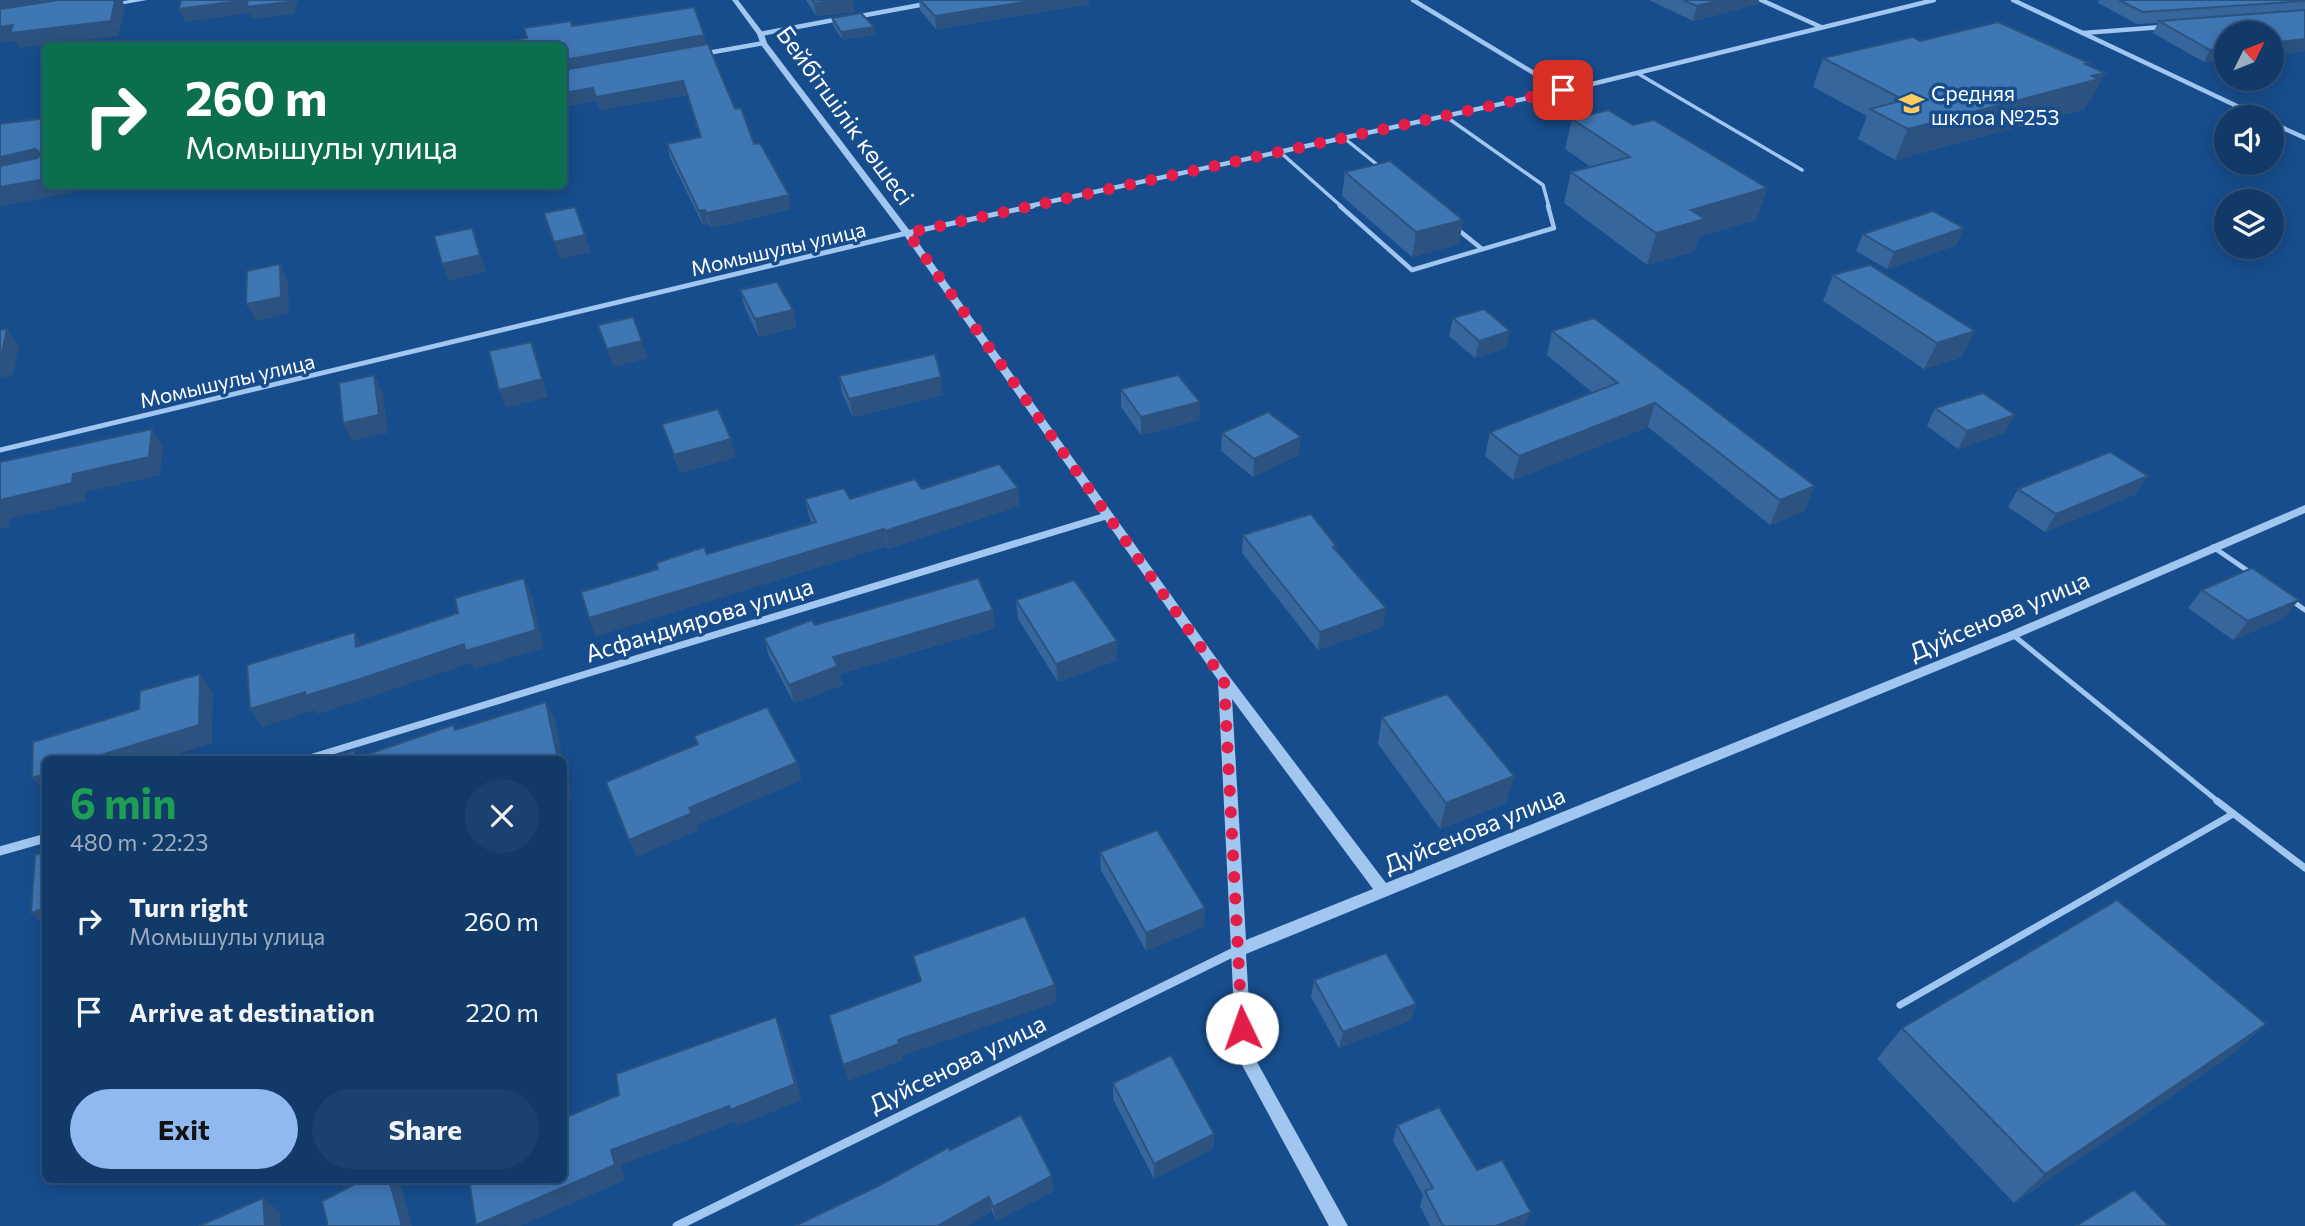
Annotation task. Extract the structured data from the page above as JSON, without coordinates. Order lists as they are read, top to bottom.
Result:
{
  "streets": {
    "street": [
      "Бейбітшілік көшесі",
      "Момышулы улица",
      "Дуйсенова улица",
      "Асфандиярова улица"
    ]
  },
  "crossings": [
    ["Бейбітшілік көшесі", "Момышулы улица"],
    ["Бейбітшілік көшесі", "Дуйсенова улица"],
    ["Бейбітшілік көшесі", "Асфандиярова улица"]
  ],
  "places": {
    "school or university": ["Средняя шклоа №253"]
  },
  "north": "top right",
  "page": {
    "turn": ["260 m", "Момышулы улица"],
    "heading": ["6 min", "480 m · 22:23"],
    "list": [
      {
        "name": "Turn right",
        "note": "Момышулы улица",
        "value": "260 m"
      },
      {
        "name": "Arrive at destination",
        "value": "220 m"
      }
    ],
    "buttons": ["Exit", "Share"]
  }
}
